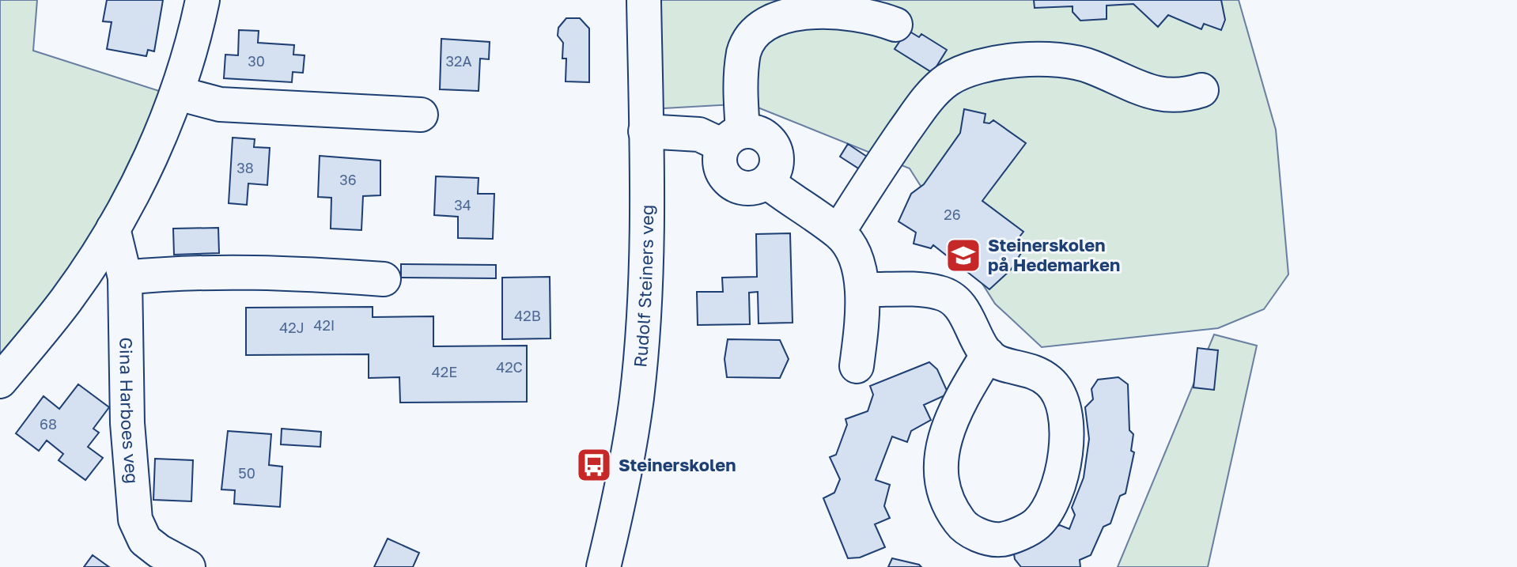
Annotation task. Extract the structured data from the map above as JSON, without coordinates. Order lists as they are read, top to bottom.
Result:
{
  "streets": {
    "street": ["Rudolf Steiners veg", "Gina Harboes veg"]
  },
  "places": {
    "school or university": ["Steinerskolen på Hedemarken"],
    "bus stop": ["Steinerskolen"]
  },
  "house_numbers": [
    "30",
    "32A",
    "38",
    "36",
    "34",
    "26",
    "42B",
    "42I",
    "42J",
    "42C",
    "42E",
    "68",
    "50"
  ]
}
